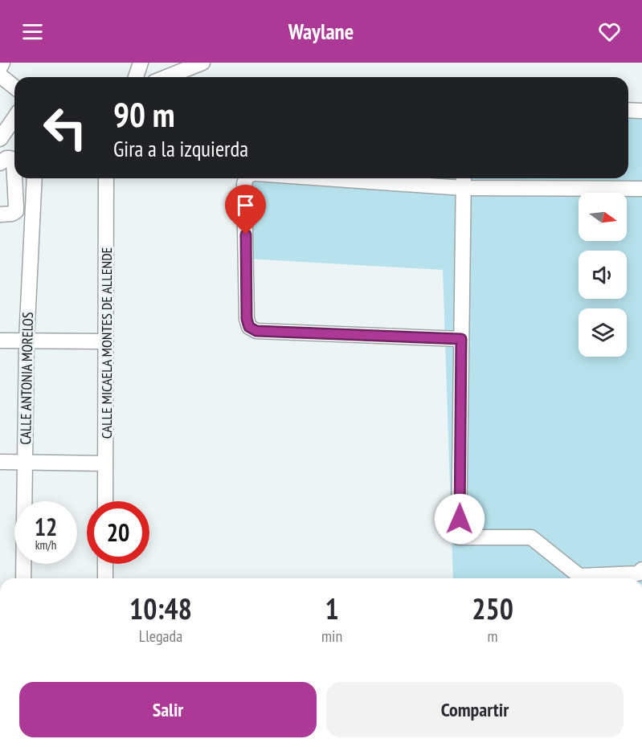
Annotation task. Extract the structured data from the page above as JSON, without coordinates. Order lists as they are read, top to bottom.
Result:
{
  "streets": {
    "street": ["CALLE MICAELA MONTES DE ALLENDE", "CALLE ANTONIA MORELOS"]
  },
  "north": "right",
  "page": {
    "header": "Waylane",
    "turn": ["90 m", "Gira a la izquierda"],
    "speed": "12 km/h",
    "limit": "20",
    "eta": [
      "10:48",
      "Llegada",
      "1",
      "min",
      "250",
      "m"
    ],
    "buttons": ["Salir", "Compartir"]
  }
}
